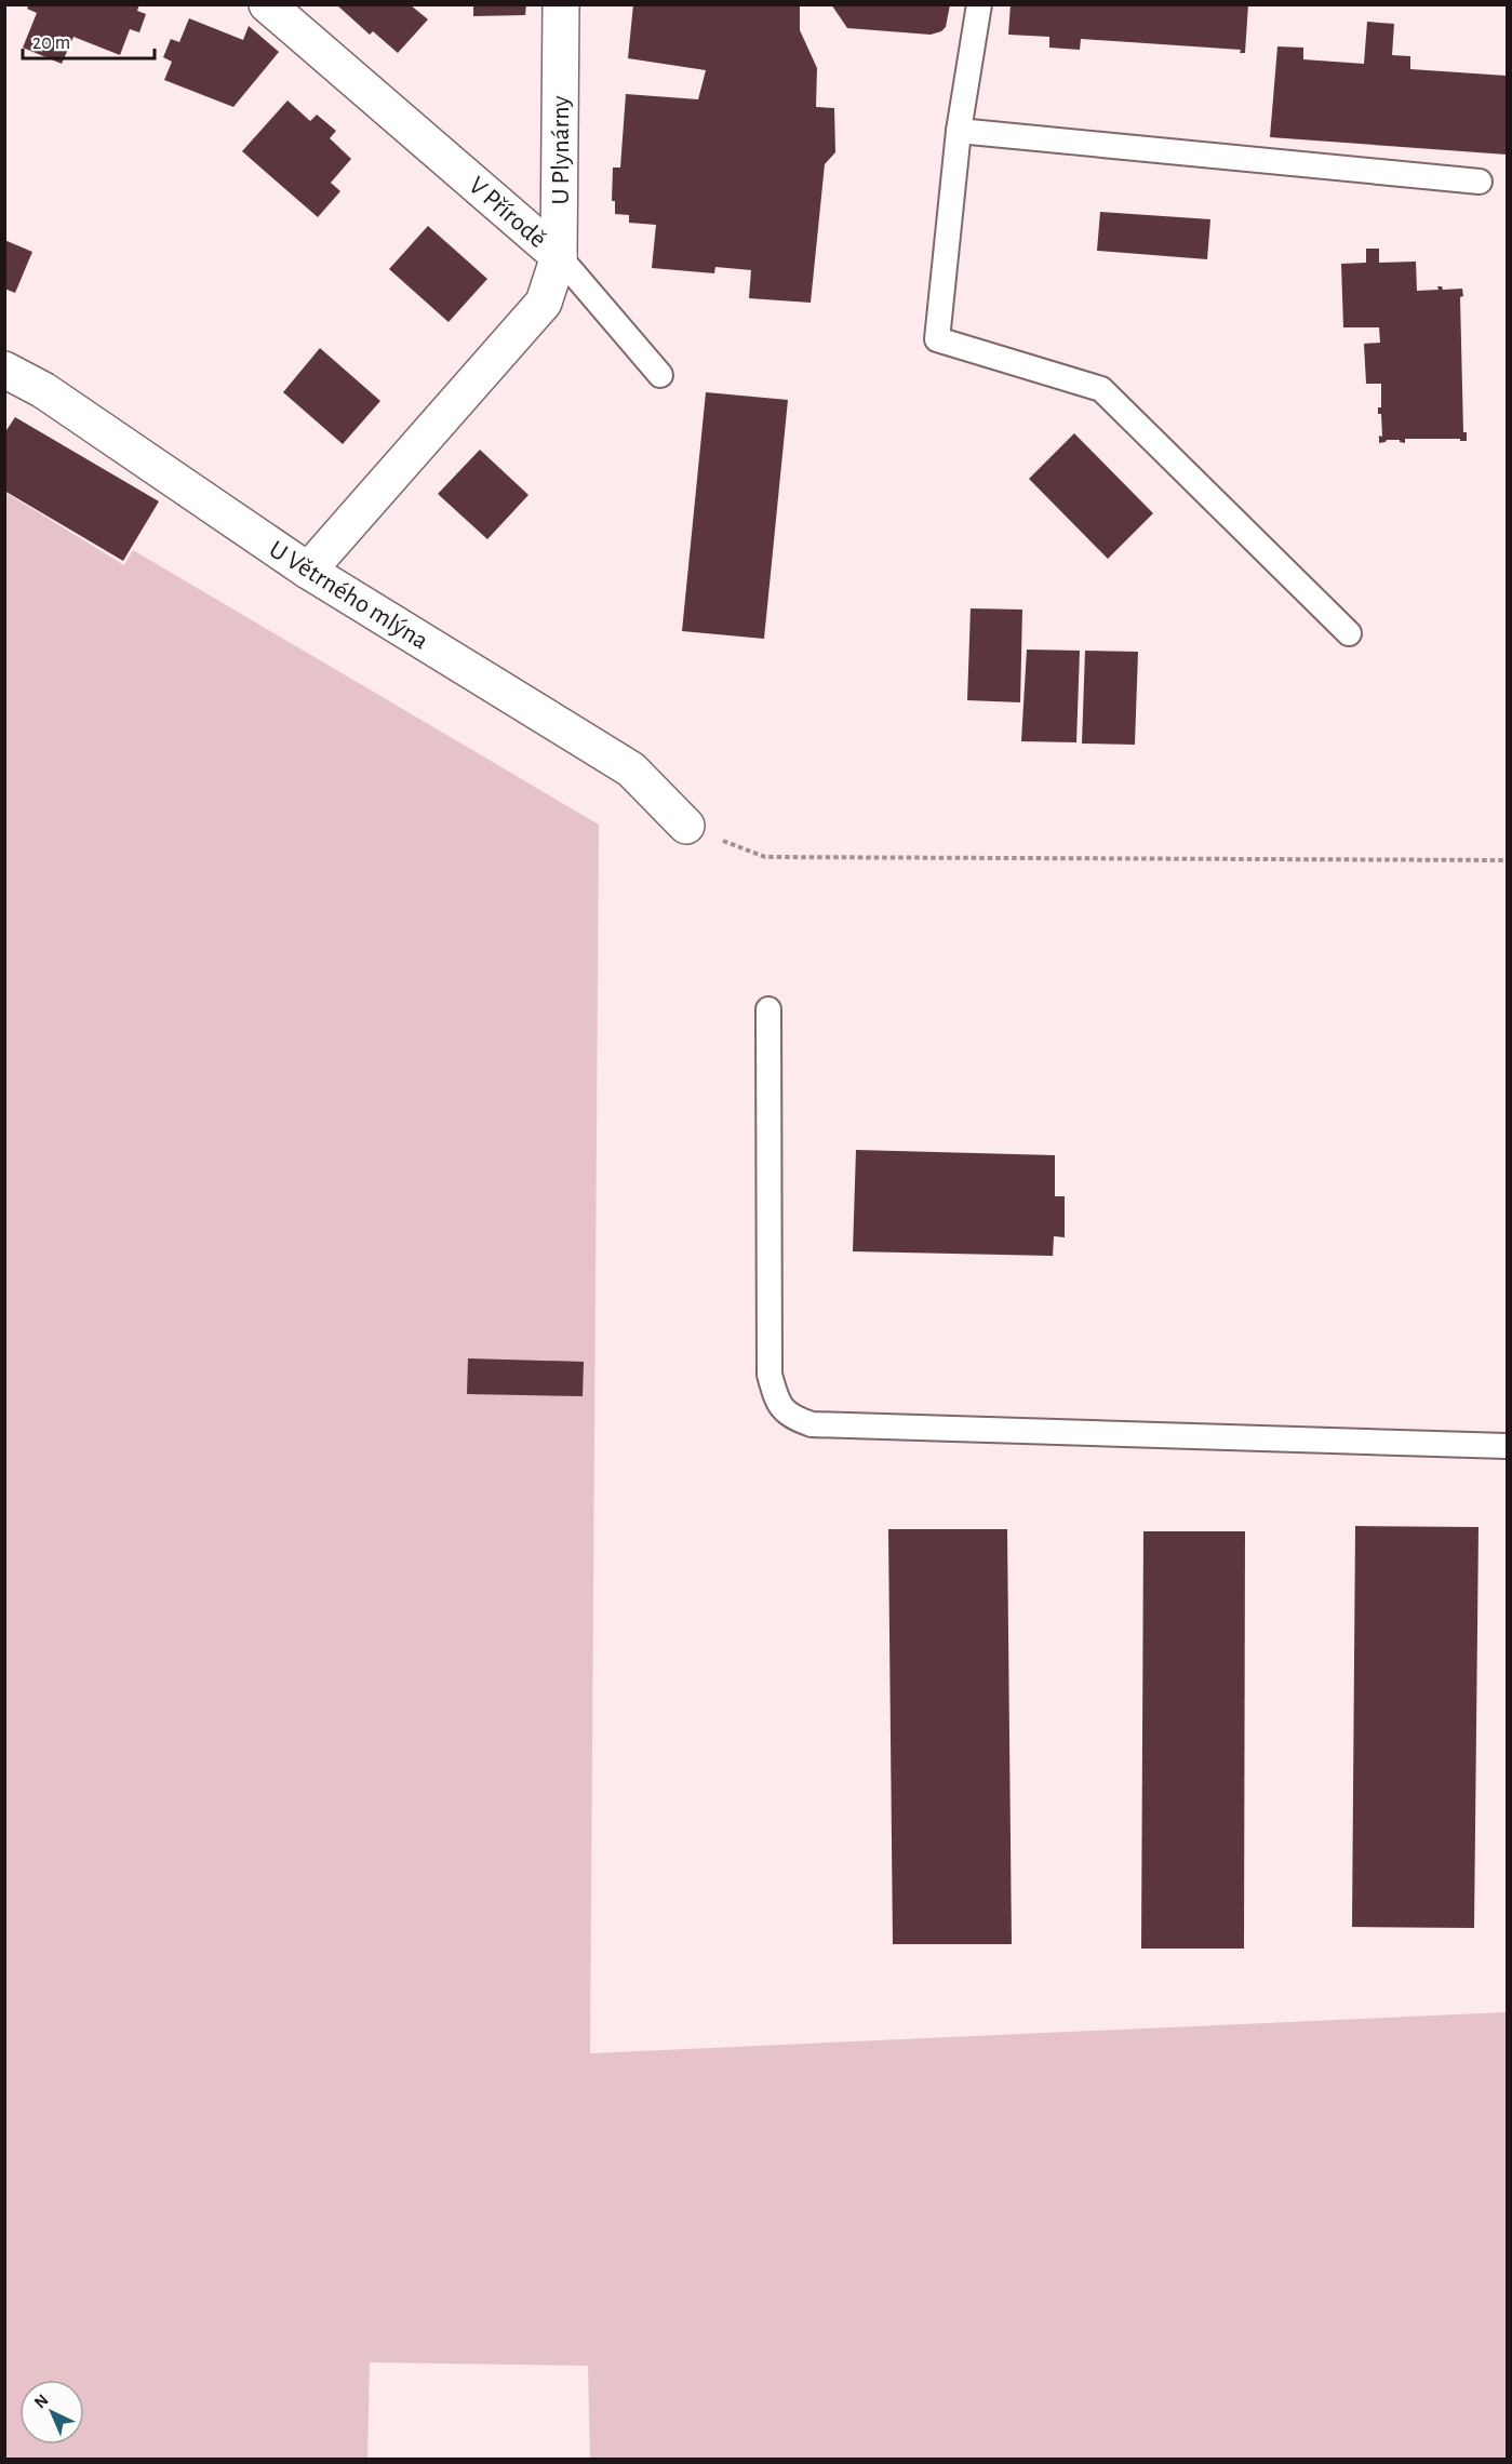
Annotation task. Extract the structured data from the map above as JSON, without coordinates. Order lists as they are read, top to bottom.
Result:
{
  "streets": {
    "street": ["U Plynárny", "V Přírodě", "U Větrného mlýna"]
  },
  "crossings": [
    ["U Plynárny", "V Přírodě"],
    ["V Přírodě", "U Větrného mlýna"]
  ],
  "scale_bar": "20 m",
  "north": "top left"
}
